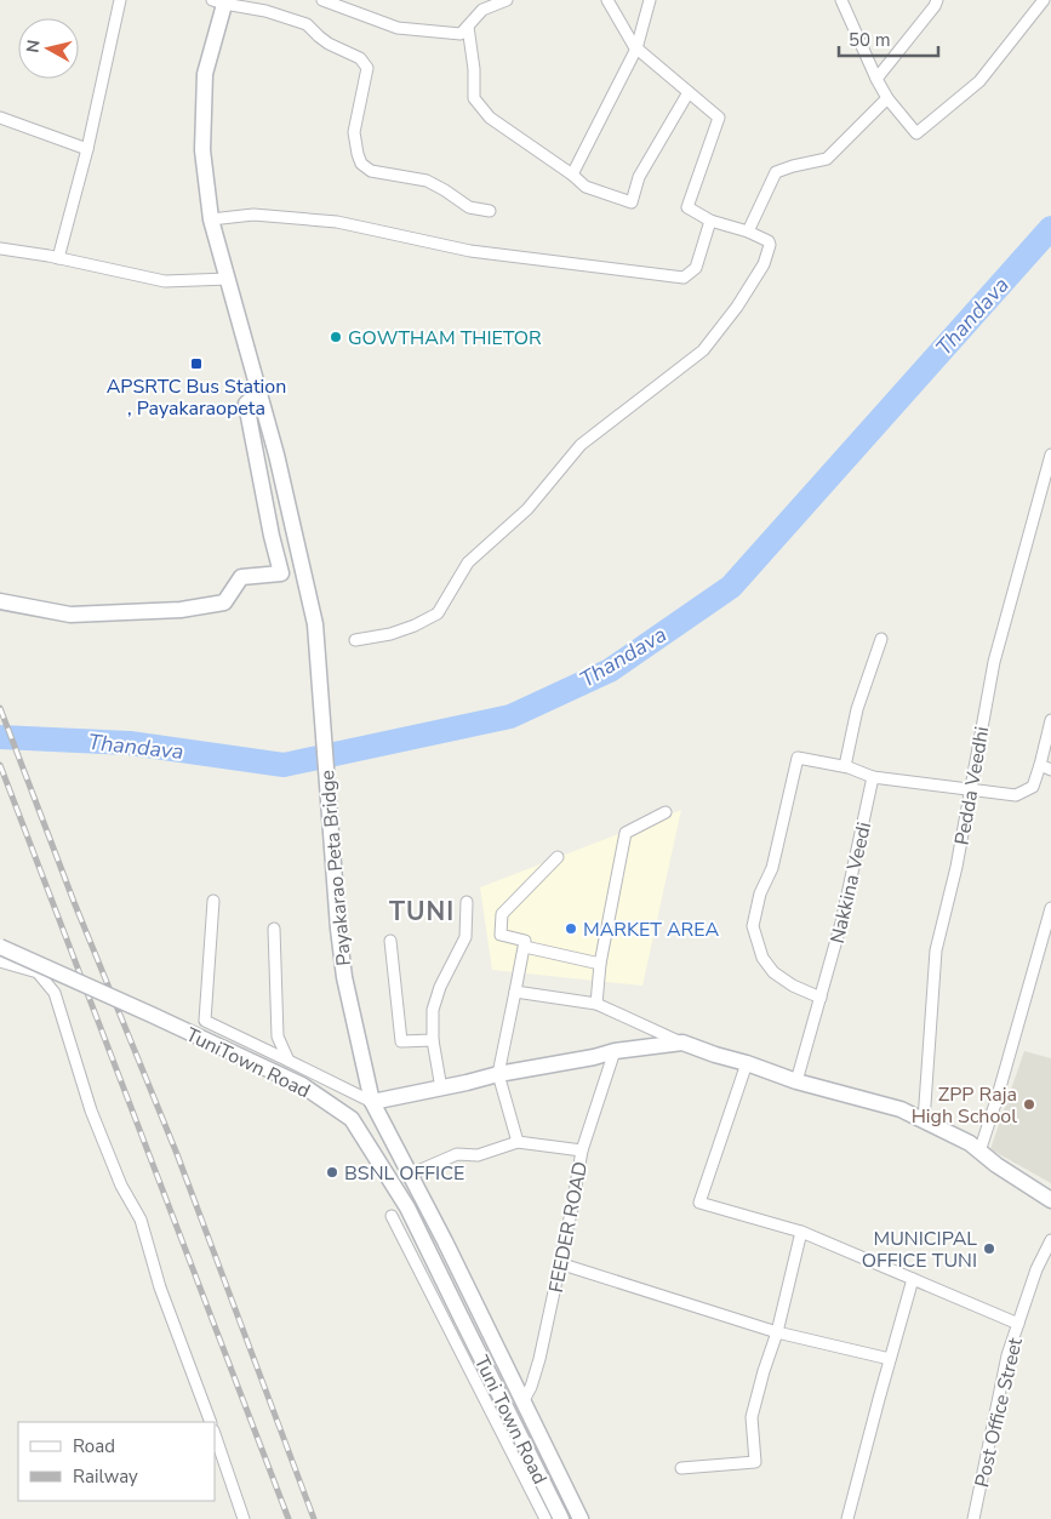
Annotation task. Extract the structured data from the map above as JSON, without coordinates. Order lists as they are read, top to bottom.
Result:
{
  "streets": {
    "street": [
      "Pedda Veedhi",
      "Payakarao Peta Bridge",
      "Nakkina Veedi",
      "TuniTown Road",
      "FEEDER ROAD",
      "Post Office Street",
      "Tuni Town Road"
    ]
  },
  "crossings": [
    ["Payakarao Peta Bridge", "FEEDER ROAD"],
    ["TuniTown Road", "Tuni Town Road"]
  ],
  "districts": ["TUNI"],
  "water": ["Thandava"],
  "places": {
    "other": [
      "GOWTHAM THIETOR",
      "MARKET AREA",
      "ZPP Raja High School",
      "BSNL OFFICE",
      "MUNICIPAL OFFICE TUNI"
    ],
    "transit": ["APSRTC Bus Station , Payakaraopeta"]
  },
  "legend": ["Road", "Railway"],
  "scale_bar": "50 m",
  "north": "left"
}
